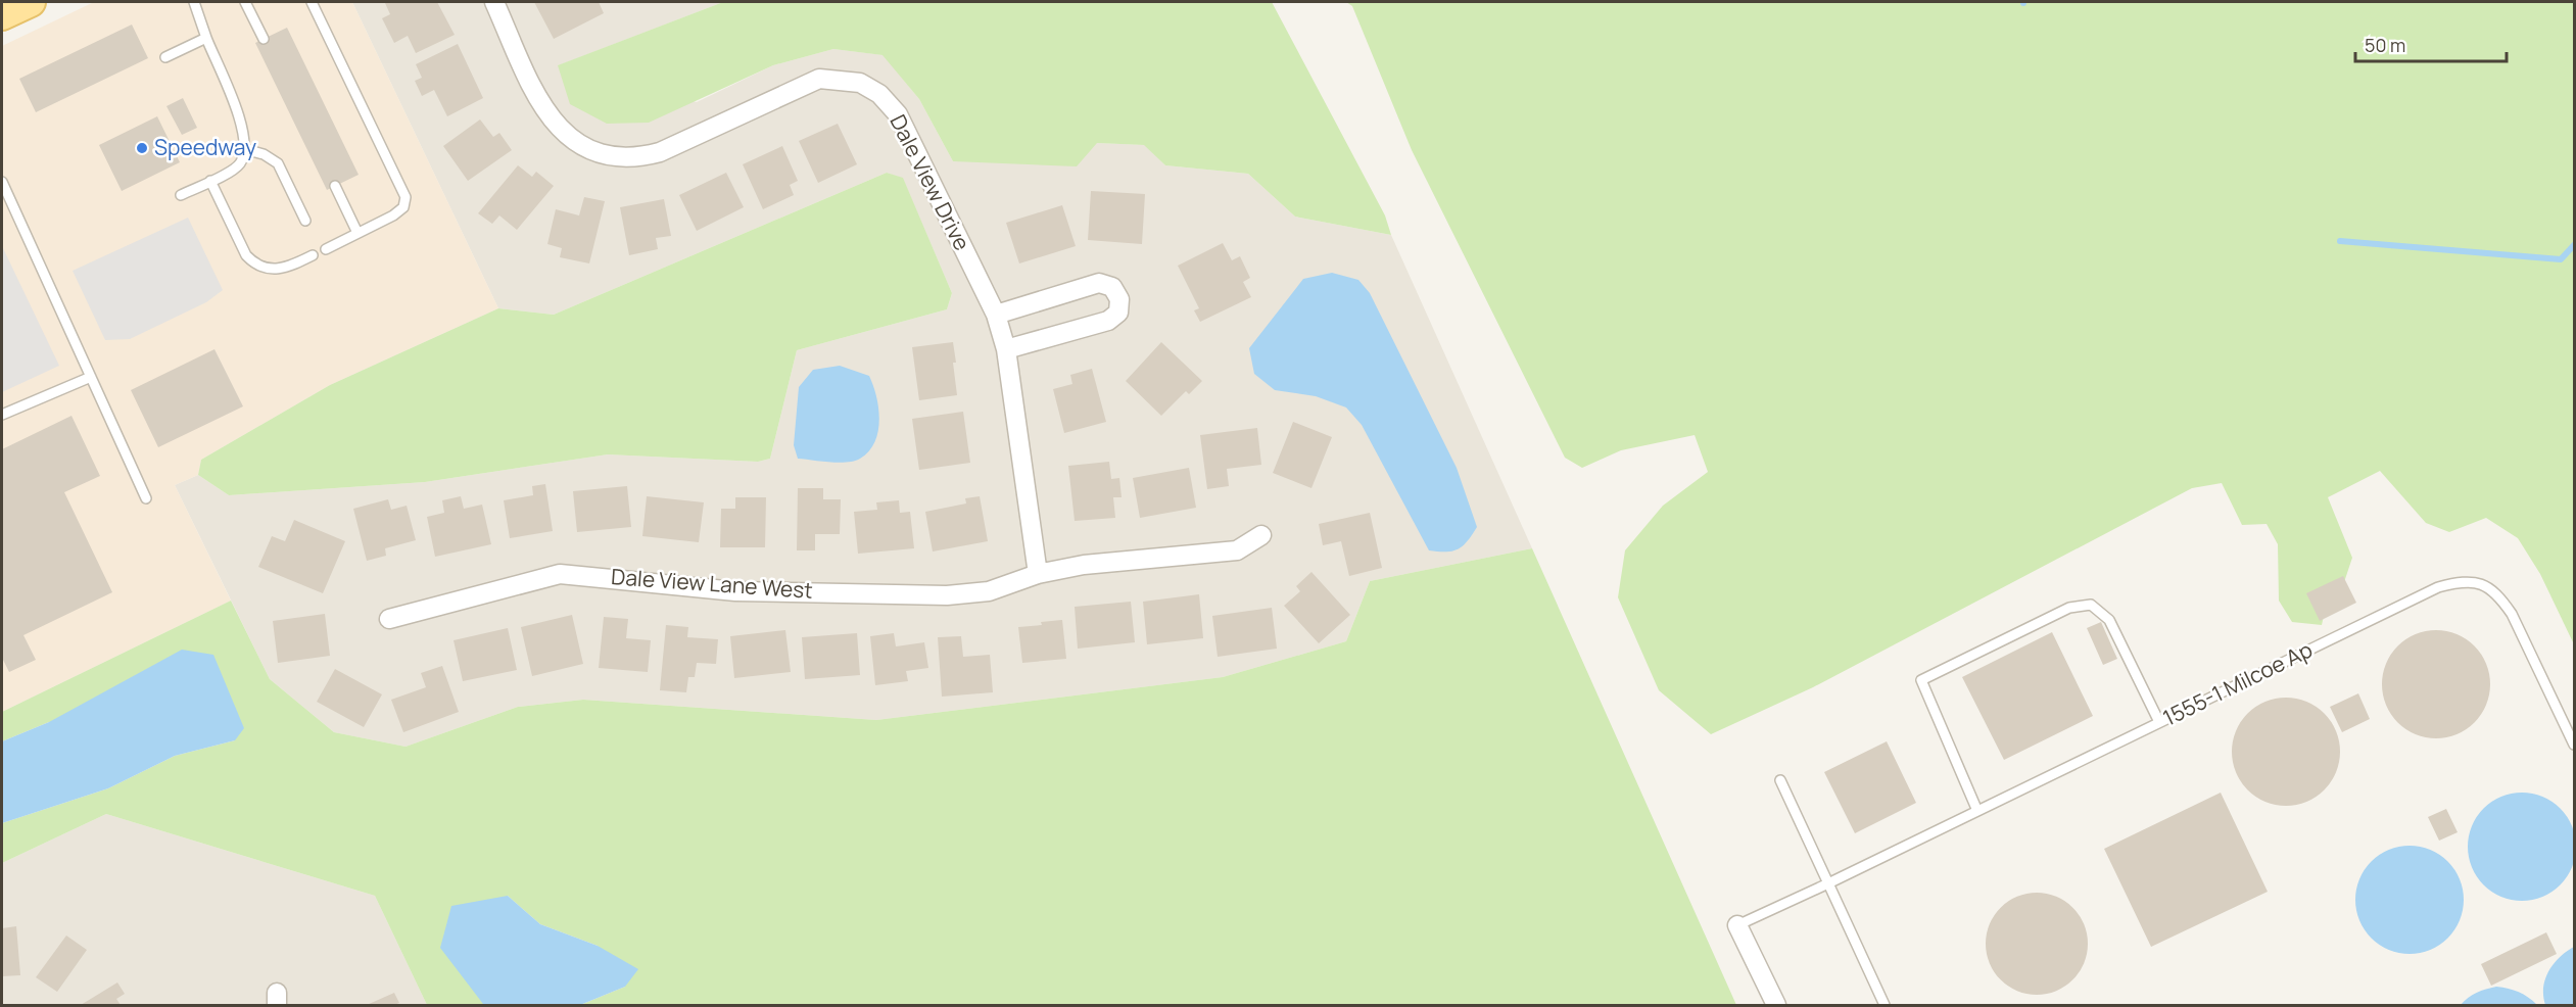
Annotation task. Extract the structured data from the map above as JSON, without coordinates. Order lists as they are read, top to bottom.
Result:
{
  "streets": {
    "street": ["Dale View Drive", "Dale View Lane West"],
    "lane": ["1555-1 Milcoe Ap"]
  },
  "crossings": [
    ["Dale View Drive", "Dale View Lane West"]
  ],
  "places": ["Speedway"],
  "scale_bar": "50 m"
}
